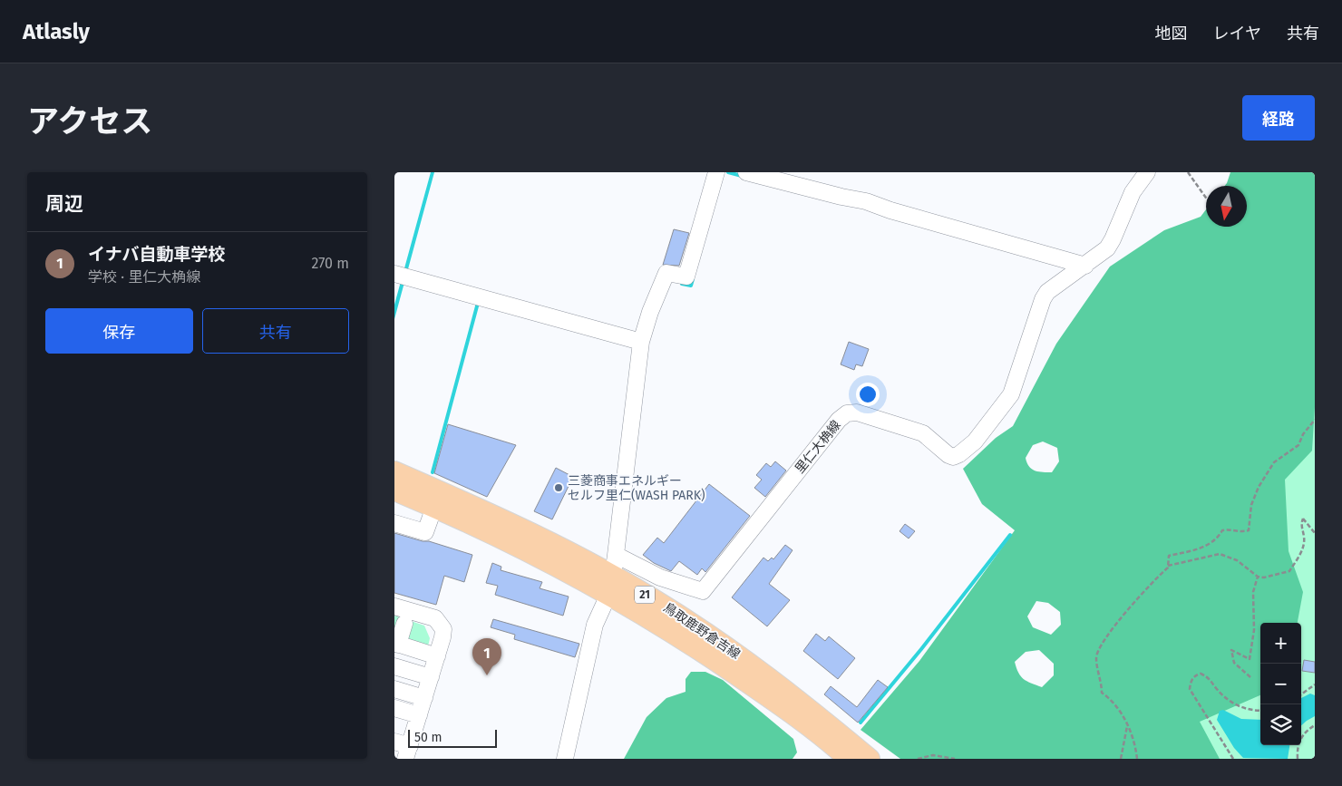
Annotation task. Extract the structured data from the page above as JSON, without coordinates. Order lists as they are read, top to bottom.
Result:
{
  "streets": {
    "main road": ["21", "鳥取鹿野倉吉線"],
    "street": ["里仁大桷線"]
  },
  "places": ["三菱商事エネルギー セルフ里仁(WASH PARK)"],
  "scale_bar": "50 m",
  "north": "bottom",
  "page": {
    "header": "Atlasly",
    "nav": ["地図", "レイヤ", "共有"],
    "title": "アクセス",
    "buttons": [
      "経路",
      ["保存", "共有"]
    ],
    "heading": "周辺",
    "list": [
      {
        "mark": "1",
        "name": "イナバ自動車学校",
        "note": "学校 · 里仁大桷線",
        "value": "270 m"
      }
    ],
    "map_buttons": ["+", "−"],
    "pins": "1",
    "scale": "50 m"
  }
}
